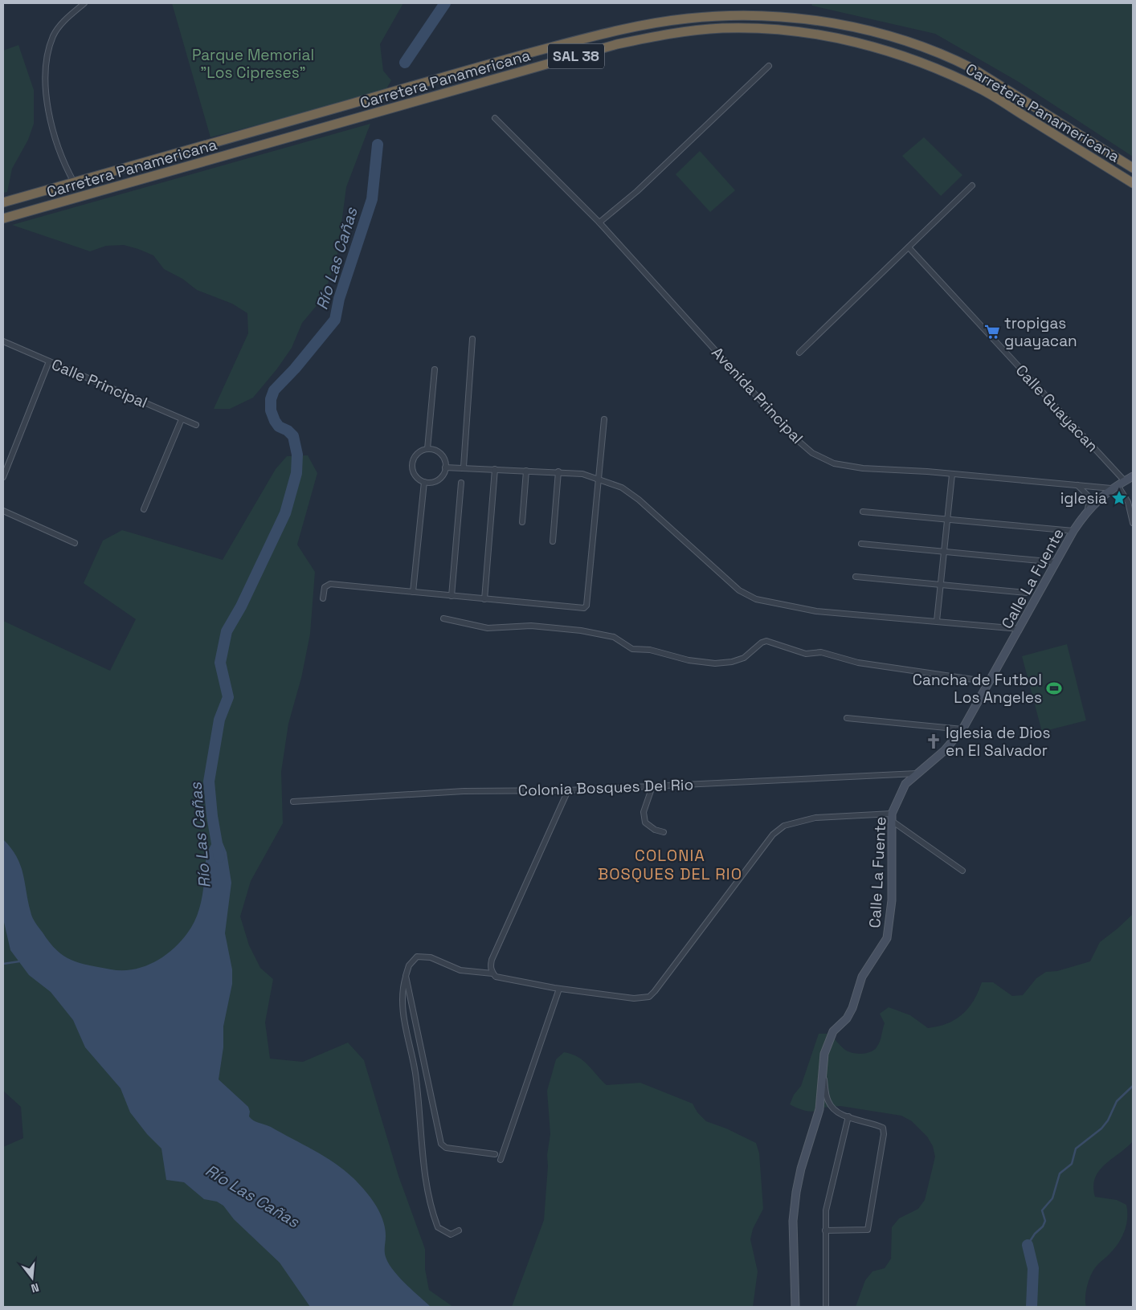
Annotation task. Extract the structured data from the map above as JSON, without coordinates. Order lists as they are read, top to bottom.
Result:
{
  "streets": {
    "highway": ["SAL 38", "Carretera Panamericana"],
    "street": [
      "Calle Principal",
      "Avenida Principal",
      "Calle Guayacan",
      "Calle La Fuente",
      "Colonia Bosques Del Rio"
    ]
  },
  "crossings": [
    ["Avenida Principal", "Calle La Fuente"],
    ["Calle Guayacan", "Calle La Fuente"],
    ["Calle La Fuente", "Colonia Bosques Del Rio"]
  ],
  "districts": ["COLONIA BOSQUES DEL RIO"],
  "water": ["Río Las Cañas"],
  "parks": ["Parque Memorial \"Los Cipreses\""],
  "places": {
    "supermarket": ["tropigas guayacan"],
    "place": ["iglesia"],
    "sports": ["Cancha de Futbol Los Angeles"],
    "church": ["Iglesia de Dios en El Salvador"]
  },
  "north": "bottom"
}
